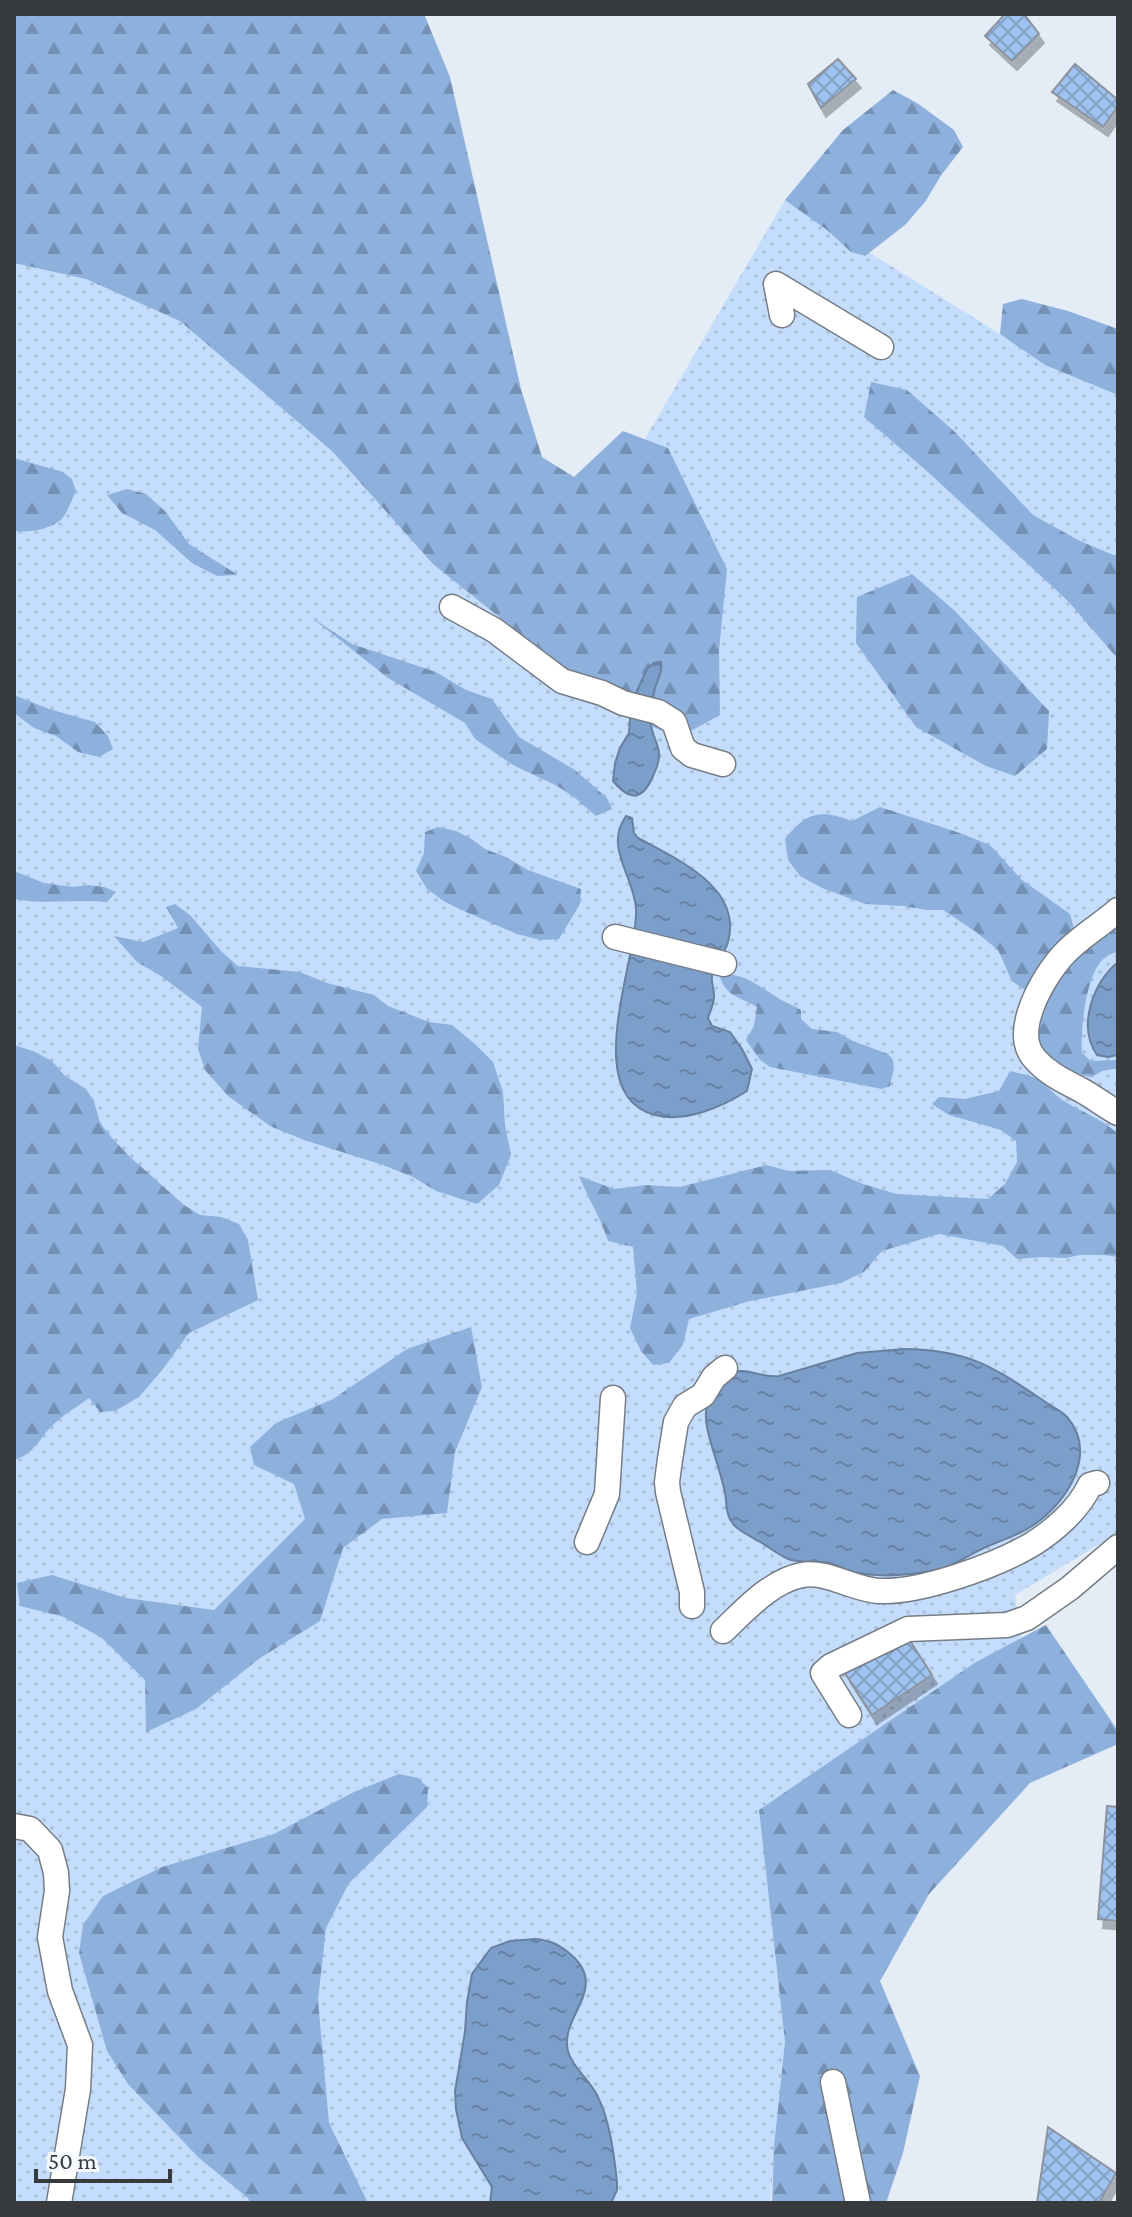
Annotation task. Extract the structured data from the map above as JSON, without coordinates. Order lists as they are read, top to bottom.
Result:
{
  "scale_bar": "50 m"
}
